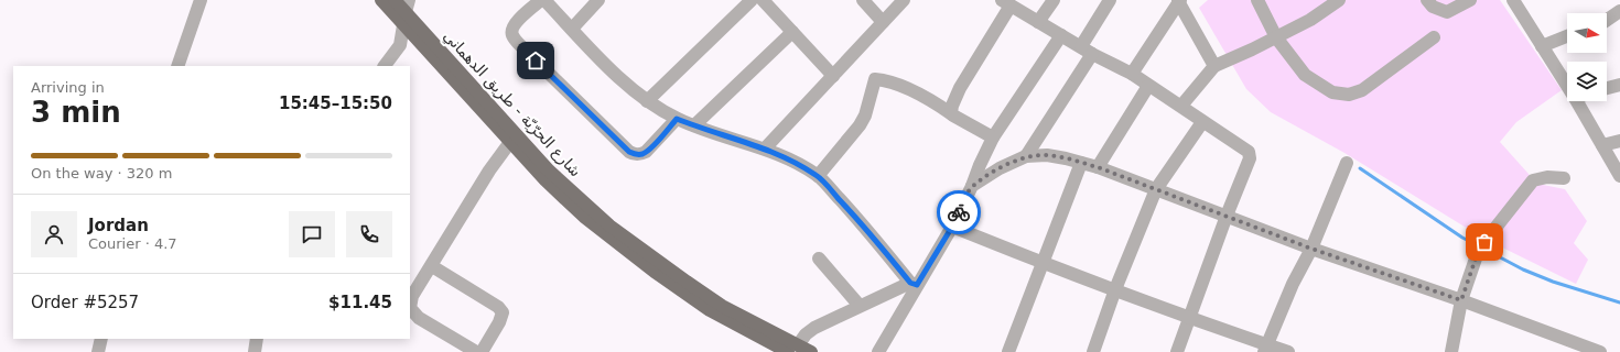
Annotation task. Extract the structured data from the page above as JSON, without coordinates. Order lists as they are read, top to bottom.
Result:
{
  "streets": {
    "main road": ["شارع الحرّيّة - طريق الدهماني"]
  },
  "north": "right",
  "page": {
    "heading": ["3 min", "Arriving in", "15:45–15:50"],
    "panel": [
      "Jordan",
      "Courier · 4.7",
      "Order #5257",
      "$11.45"
    ],
    "bar": "On the way · 320 m"
  }
}
